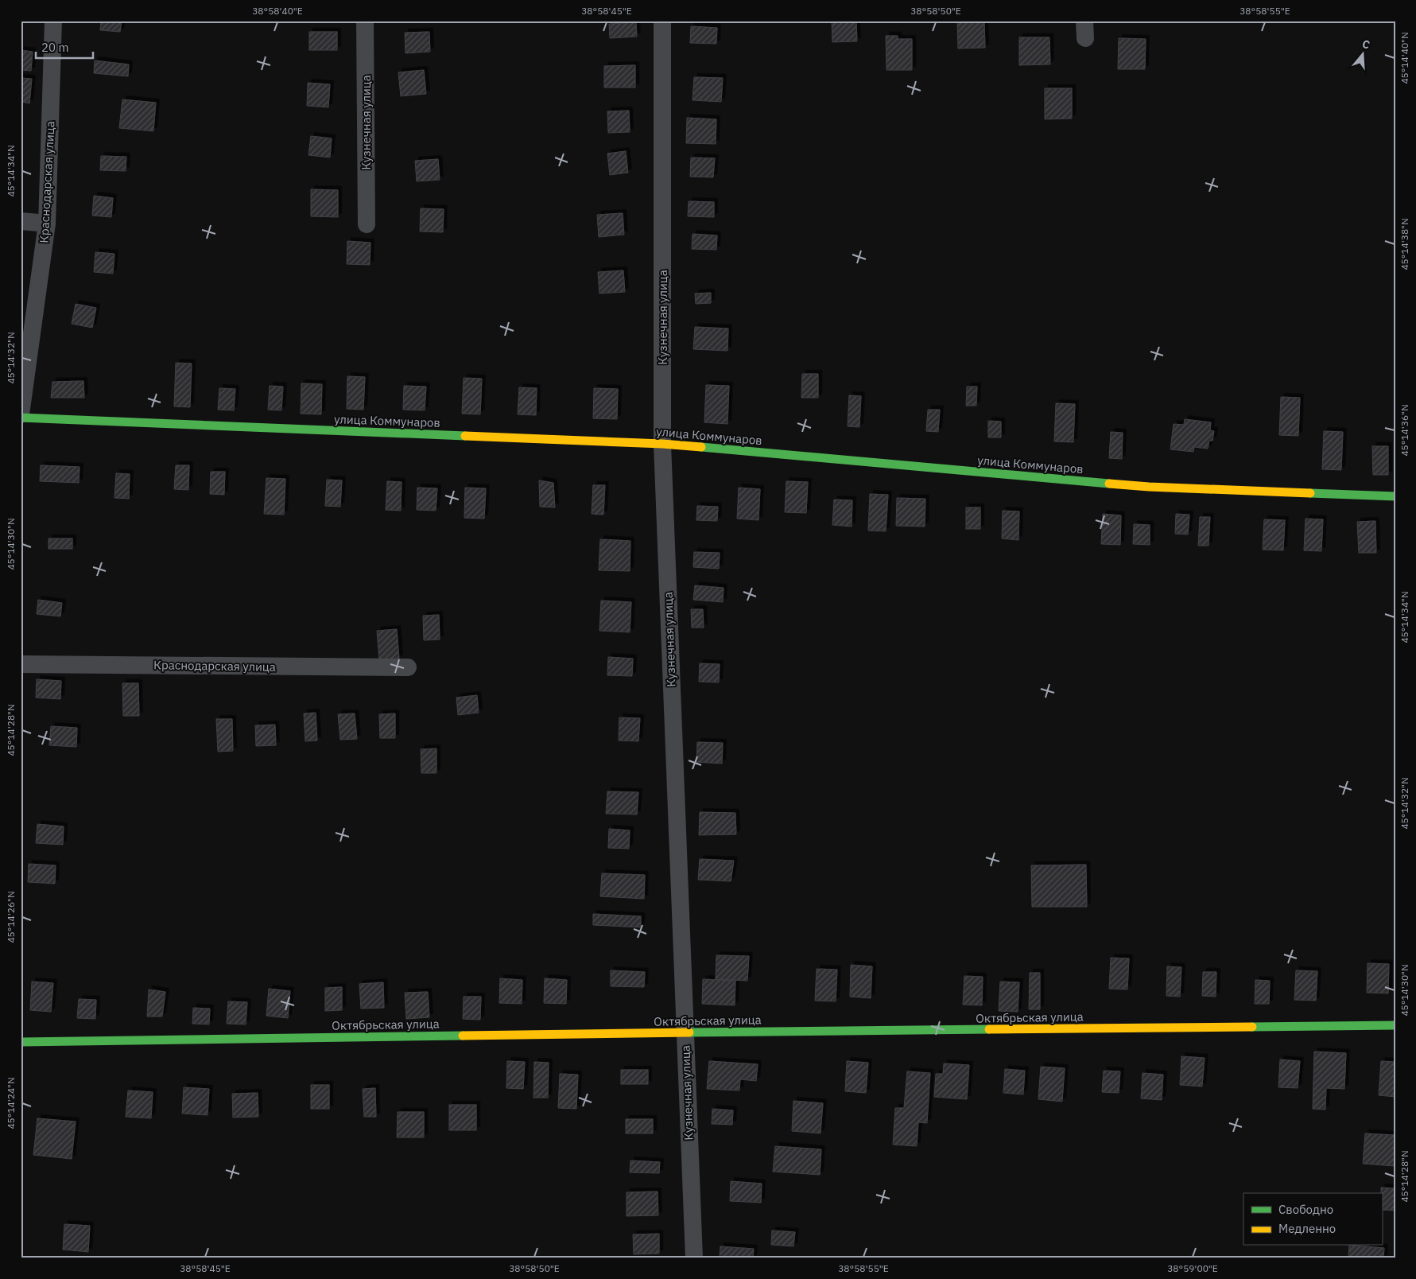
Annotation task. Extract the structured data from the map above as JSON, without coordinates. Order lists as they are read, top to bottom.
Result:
{
  "streets": {
    "street": [
      "Кузнечная улица",
      "Краснодарская улица",
      "улица Коммунаров",
      "Октябрьская улица"
    ]
  },
  "crossings": [
    ["Кузнечная улица", "улица Коммунаров"],
    ["Кузнечная улица", "Октябрьская улица"]
  ],
  "legend": ["Свободно", "Медленно"],
  "scale_bar": "20 m",
  "north": "top",
  "coordinates": [
    "38°58'40\"E",
    "38°58'45\"E",
    "38°58'50\"E",
    "38°58'55\"E",
    "45°14'40\"N",
    "45°14'34\"N",
    "45°14'38\"N",
    "45°14'32\"N",
    "45°14'36\"N",
    "45°14'30\"N",
    "45°14'28\"N",
    "45°14'26\"N",
    "45°14'24\"N",
    "38°59'00\"E"
  ]
}
